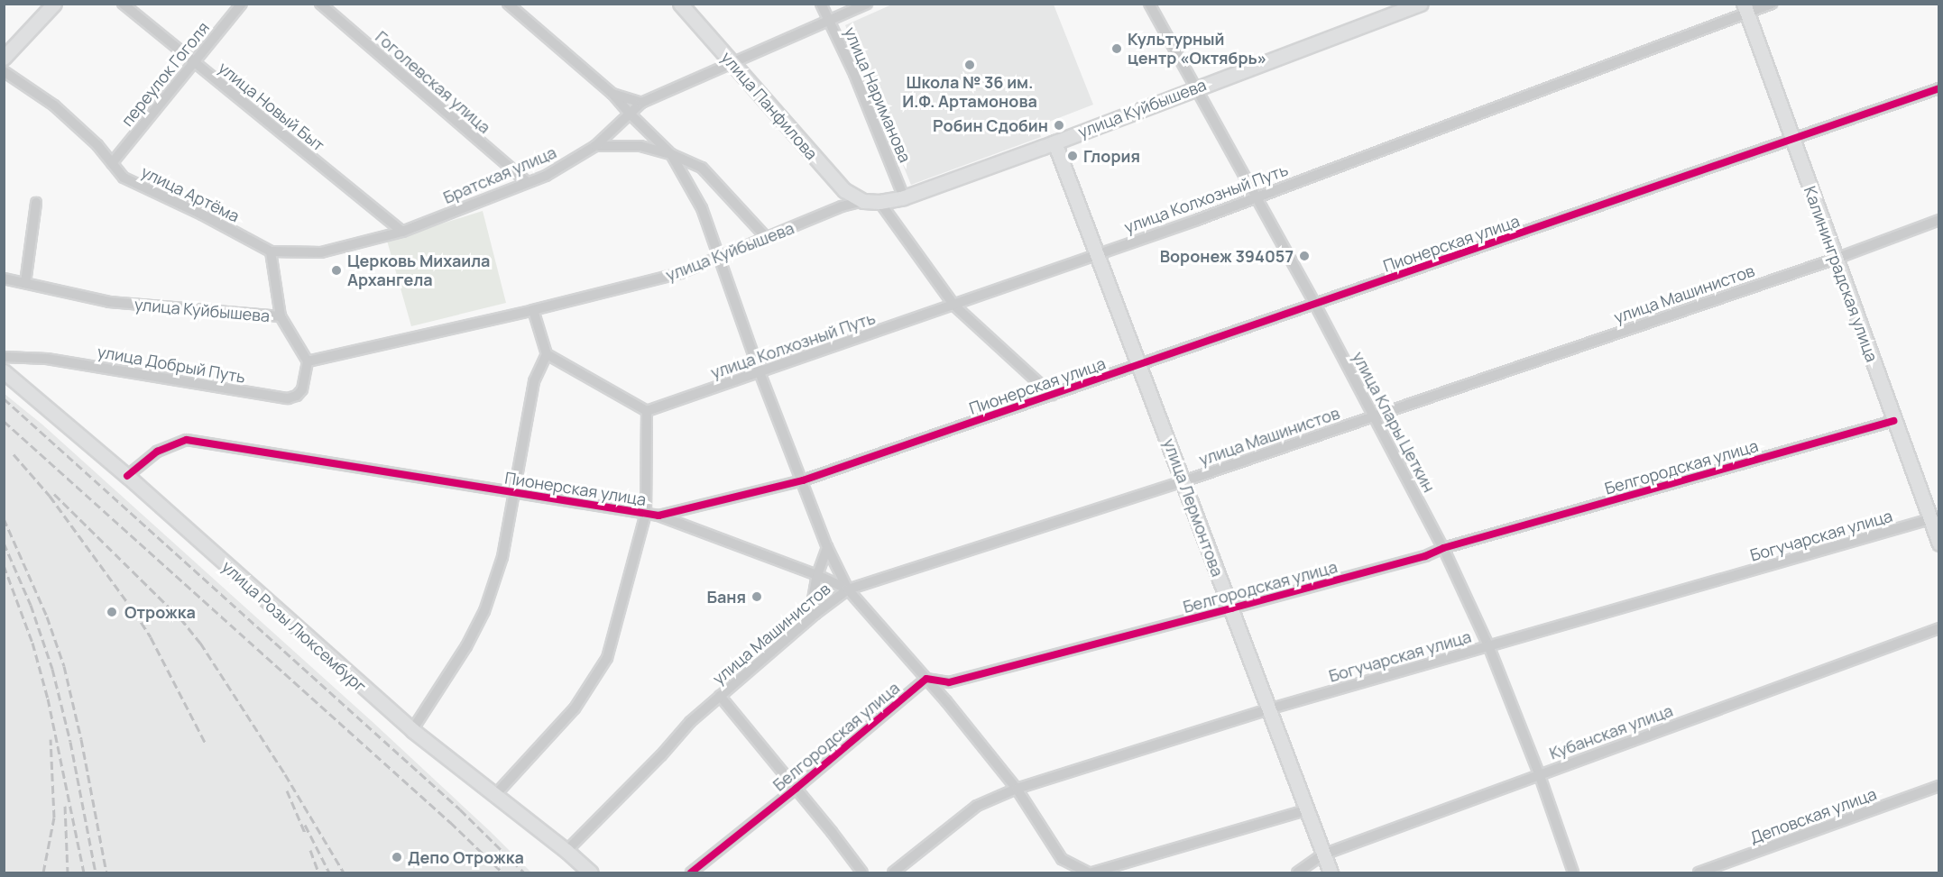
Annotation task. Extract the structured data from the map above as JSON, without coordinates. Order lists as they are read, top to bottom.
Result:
{
  "streets": {
    "street": [
      "переулок Гоголя",
      "Гоголевская улица",
      "улица Нариманова",
      "улица Панфилова",
      "улица Новый Быт",
      "улица Куйбышева",
      "Братская улица",
      "улица Артёма",
      "улица Колхозный Путь",
      "Пионерская улица",
      "Калининградская улица",
      "улица Машинистов",
      "улица Добрый Путь",
      "улица Клары Цеткин",
      "Белгородская улица",
      "улица Лермонтова",
      "Богучарская улица",
      "улица Розы Люксембург",
      "Кубанская улица",
      "Деповская улица"
    ]
  },
  "crossings": [
    ["переулок Гоголя", "улица Новый Быт"],
    ["переулок Гоголя", "улица Артёма"],
    ["Гоголевская улица", "Братская улица"],
    ["улица Нариманова", "улица Куйбышева"],
    ["улица Нариманова", "Братская улица"],
    ["улица Панфилова", "улица Куйбышева"],
    ["улица Панфилова", "Братская улица"],
    ["улица Новый Быт", "Братская улица"],
    ["улица Куйбышева", "улица Добрый Путь"],
    ["улица Куйбышева", "улица Клары Цеткин"],
    ["улица Куйбышева", "улица Лермонтова"],
    ["Братская улица", "улица Артёма"],
    ["улица Колхозный Путь", "Калининградская улица"],
    ["улица Колхозный Путь", "улица Клары Цеткин"],
    ["улица Колхозный Путь", "улица Лермонтова"],
    ["Пионерская улица", "Калининградская улица"],
    ["Пионерская улица", "улица Клары Цеткин"],
    ["Пионерская улица", "улица Лермонтова"],
    ["Пионерская улица", "улица Розы Люксембург"],
    ["Калининградская улица", "улица Машинистов"],
    ["Калининградская улица", "Белгородская улица"],
    ["Калининградская улица", "Богучарская улица"],
    ["улица Машинистов", "улица Клары Цеткин"],
    ["улица Машинистов", "улица Лермонтова"],
    ["улица Машинистов", "улица Розы Люксембург"],
    ["улица Клары Цеткин", "Белгородская улица"],
    ["улица Клары Цеткин", "Богучарская улица"],
    ["улица Клары Цеткин", "Кубанская улица"],
    ["Белгородская улица", "улица Лермонтова"],
    ["улица Лермонтова", "Богучарская улица"],
    ["улица Лермонтова", "Кубанская улица"]
  ],
  "places": [
    "Культурный центр «Октябрь»",
    "Школа № 36 им. И.Ф. Артамонова",
    "Робин Сдобин",
    "Глория",
    "Воронеж 394057",
    "Церковь Михаила Архангела",
    "Баня",
    "Отрожка",
    "Депо Отрожка"
  ]
}
